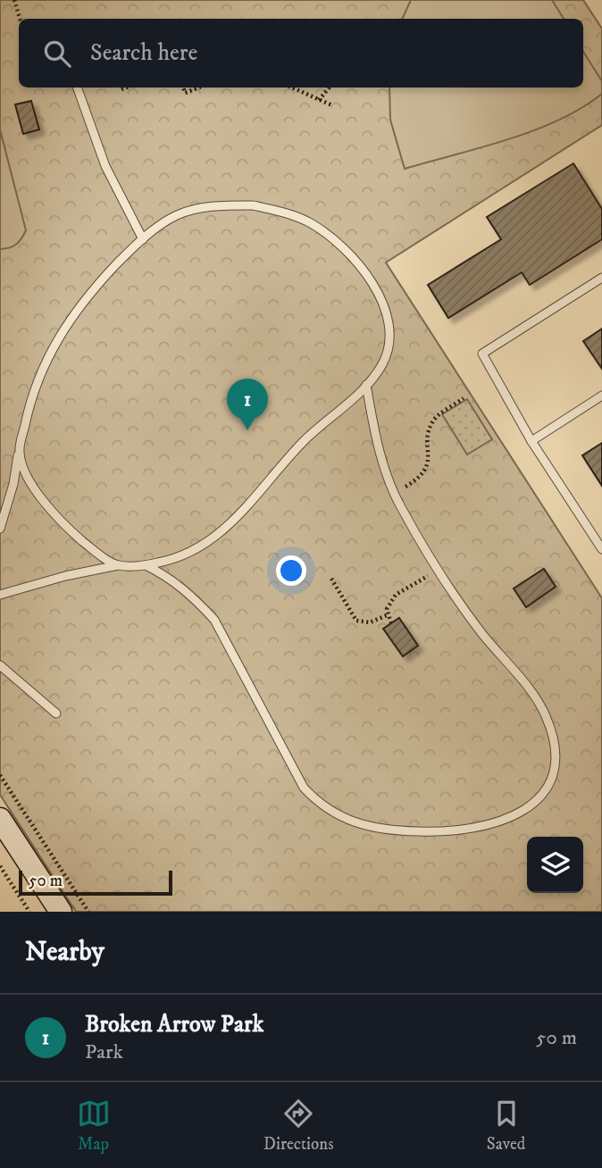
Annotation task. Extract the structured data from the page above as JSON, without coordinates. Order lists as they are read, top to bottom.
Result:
{
  "scale_bar": "50 m",
  "page": {
    "search": "Search here",
    "pins": "1",
    "scale": "50 m",
    "heading": "Nearby",
    "list": [
      {
        "mark": "1",
        "name": "Broken Arrow Park",
        "note": "Park",
        "value": "50 m"
      }
    ],
    "nav": ["Map", "Directions", "Saved"]
  }
}
